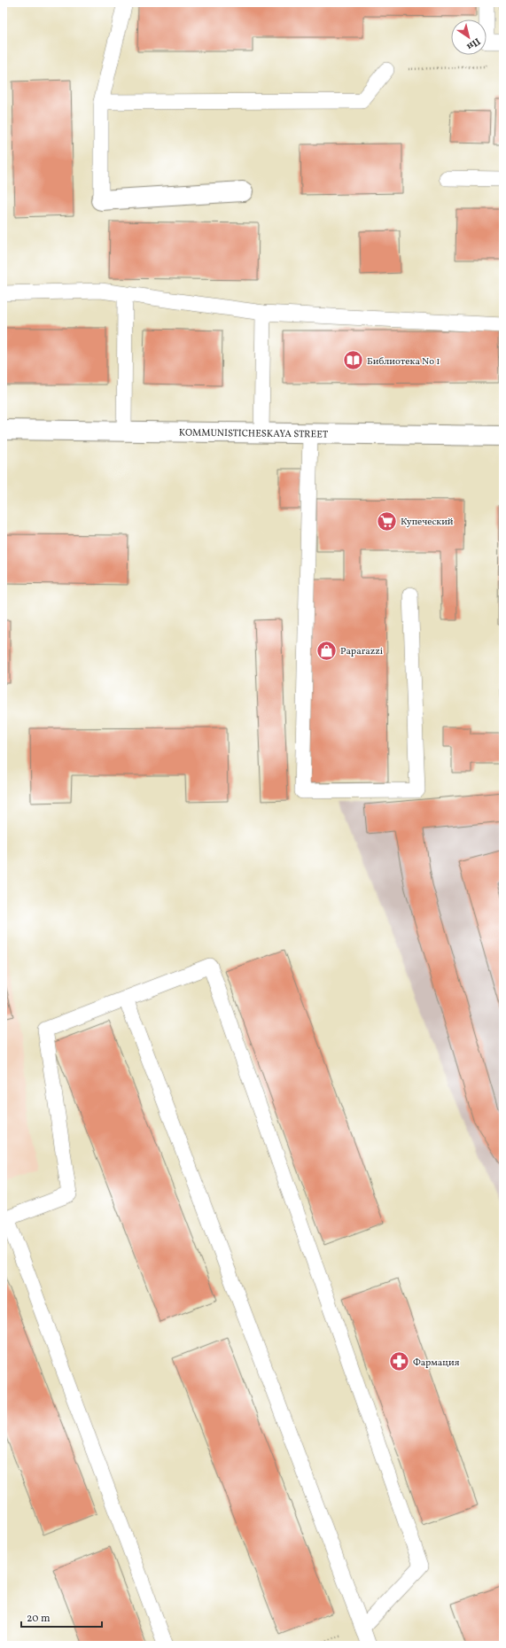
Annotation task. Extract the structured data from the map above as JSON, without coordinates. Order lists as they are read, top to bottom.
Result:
{
  "streets": {
    "street": ["KOMMUNISTICHESKAYA STREET"]
  },
  "places": {
    "library": ["Библиотека No 1"],
    "supermarket": ["Купеческий"],
    "shop": ["Paparazzi"],
    "pharmacy": ["Фармация"]
  },
  "scale_bar": "20 m",
  "north": "bottom right"
}
